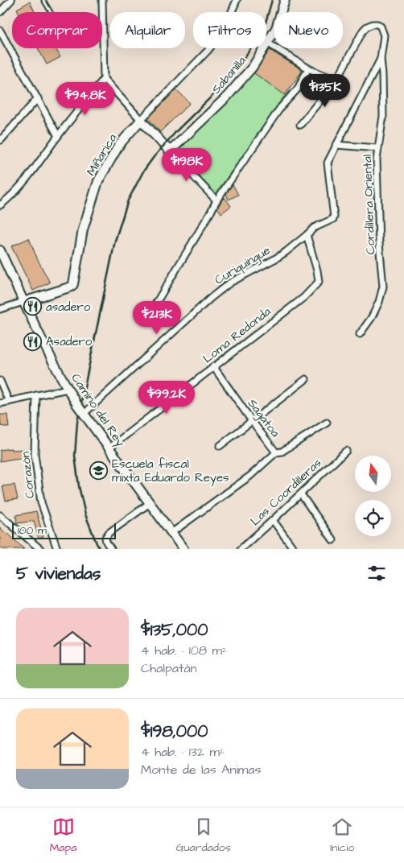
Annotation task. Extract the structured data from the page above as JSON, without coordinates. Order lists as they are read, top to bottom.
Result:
{
  "streets": {
    "street": [
      "Sabanilla",
      "Miñarica",
      "Cordillera Oriental",
      "Curiquingue",
      "Loma Redonda",
      "Camino del Rey",
      "Sagatoa",
      "Corazón",
      "Las Coordilleras"
    ]
  },
  "crossings": [
    ["Miñarica", "Camino del Rey"],
    ["Curiquingue", "Loma Redonda"],
    ["Curiquingue", "Camino del Rey"],
    ["Loma Redonda", "Camino del Rey"],
    ["Loma Redonda", "Sagatoa"],
    ["Camino del Rey", "Sagatoa"]
  ],
  "places": {
    "restaurant": ["asadero", "Asadero"],
    "school or university": ["Escuela fiscal mixta Eduardo Reyes"]
  },
  "scale_bar": "100 m",
  "north": "top",
  "page": {
    "chip": [
      "Comprar",
      "Alquilar",
      "Filtros",
      "Nuevo"
    ],
    "price": [
      "$135K",
      "$94.8K",
      "$198K",
      "$213K",
      "$99.2K"
    ],
    "scale": "100 m",
    "heading": "5 viviendas",
    "list": [
      {
        "name": "$135,000",
        "note": "4 hab. · 108 m² · Chalpatán"
      },
      {
        "name": "$198,000",
        "note": "4 hab. · 132 m² · Monte de las Animas"
      }
    ],
    "tabs": ["Mapa", "Guardados", "Inicio"]
  }
}
